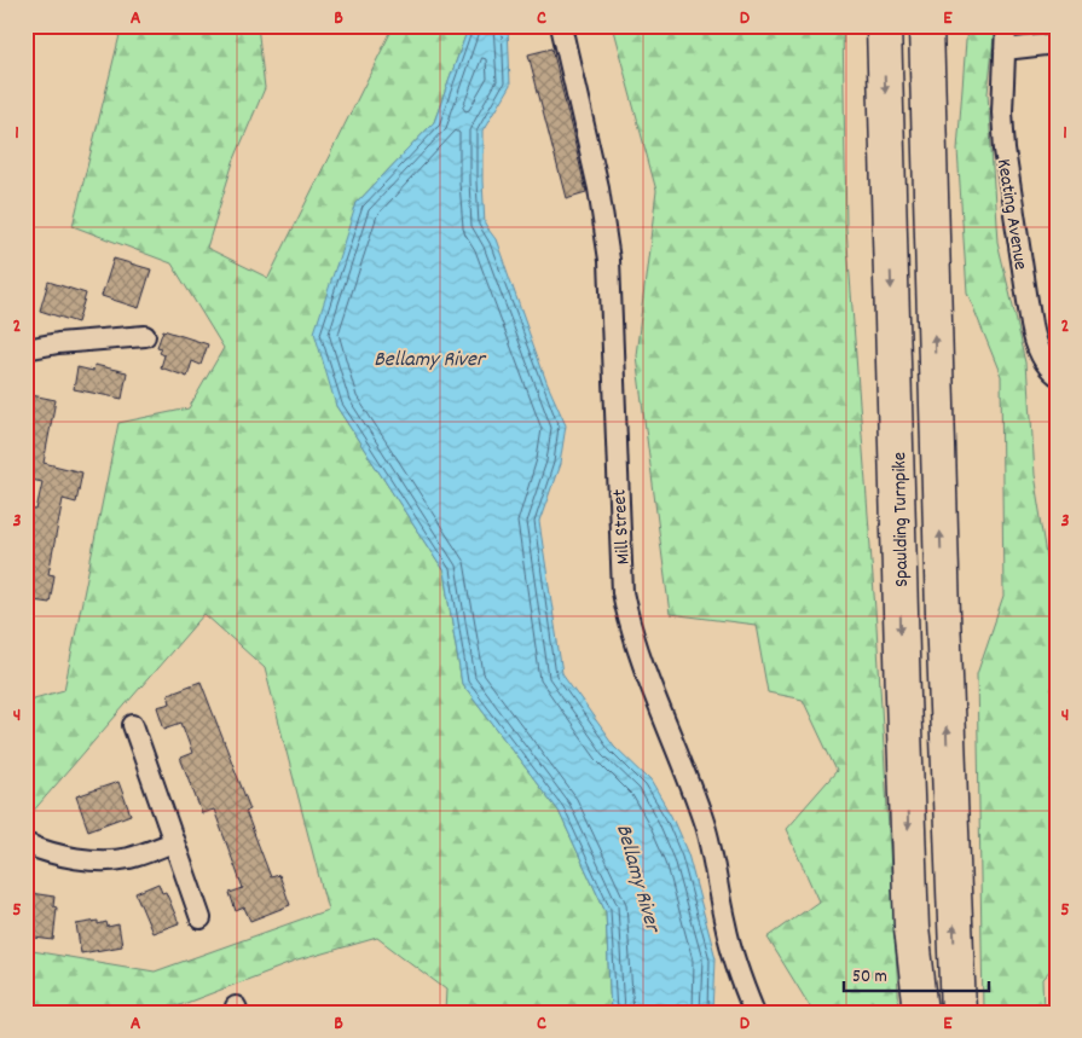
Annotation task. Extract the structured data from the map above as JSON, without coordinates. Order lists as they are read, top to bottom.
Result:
{
  "streets": {
    "highway": ["Spaulding Turnpike"],
    "street": ["Keating Avenue", "Mill Street"]
  },
  "water": ["Bellamy River"],
  "scale_bar": "50 m",
  "grid": {
    "columns": [
      "A",
      "B",
      "C",
      "D",
      "E"
    ],
    "rows": [
      "1",
      "2",
      "3",
      "4",
      "5"
    ]
  }
}
